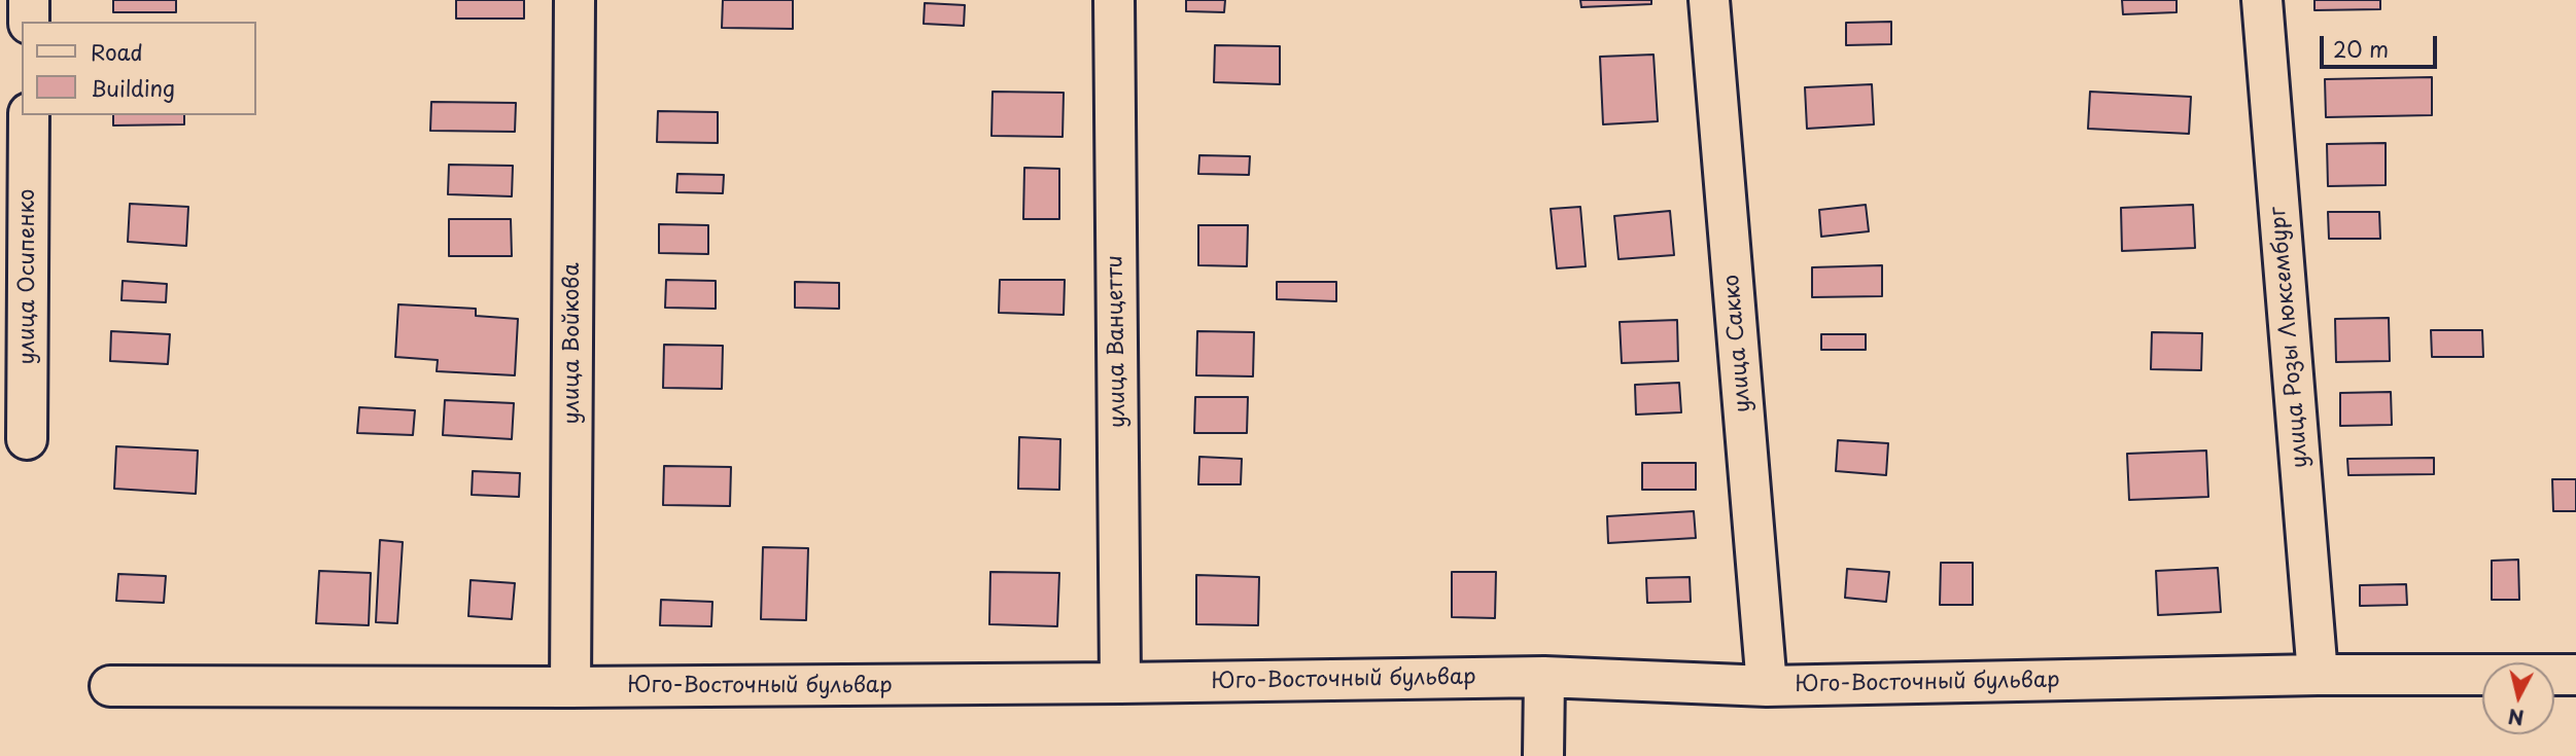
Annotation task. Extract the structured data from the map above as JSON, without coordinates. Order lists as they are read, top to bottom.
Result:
{
  "streets": {
    "street": [
      "улица Осипенко",
      "улица Розы Люксембург",
      "улица Ванцетти",
      "улица Войкова",
      "улица Сакко",
      "Юго-Восточный бульвар"
    ]
  },
  "crossings": [
    ["улица Розы Люксембург", "Юго-Восточный бульвар"],
    ["улица Ванцетти", "Юго-Восточный бульвар"],
    ["улица Войкова", "Юго-Восточный бульвар"],
    ["улица Сакко", "Юго-Восточный бульвар"]
  ],
  "legend": ["Road", "Building"],
  "scale_bar": "20 m",
  "north": "bottom"
}
